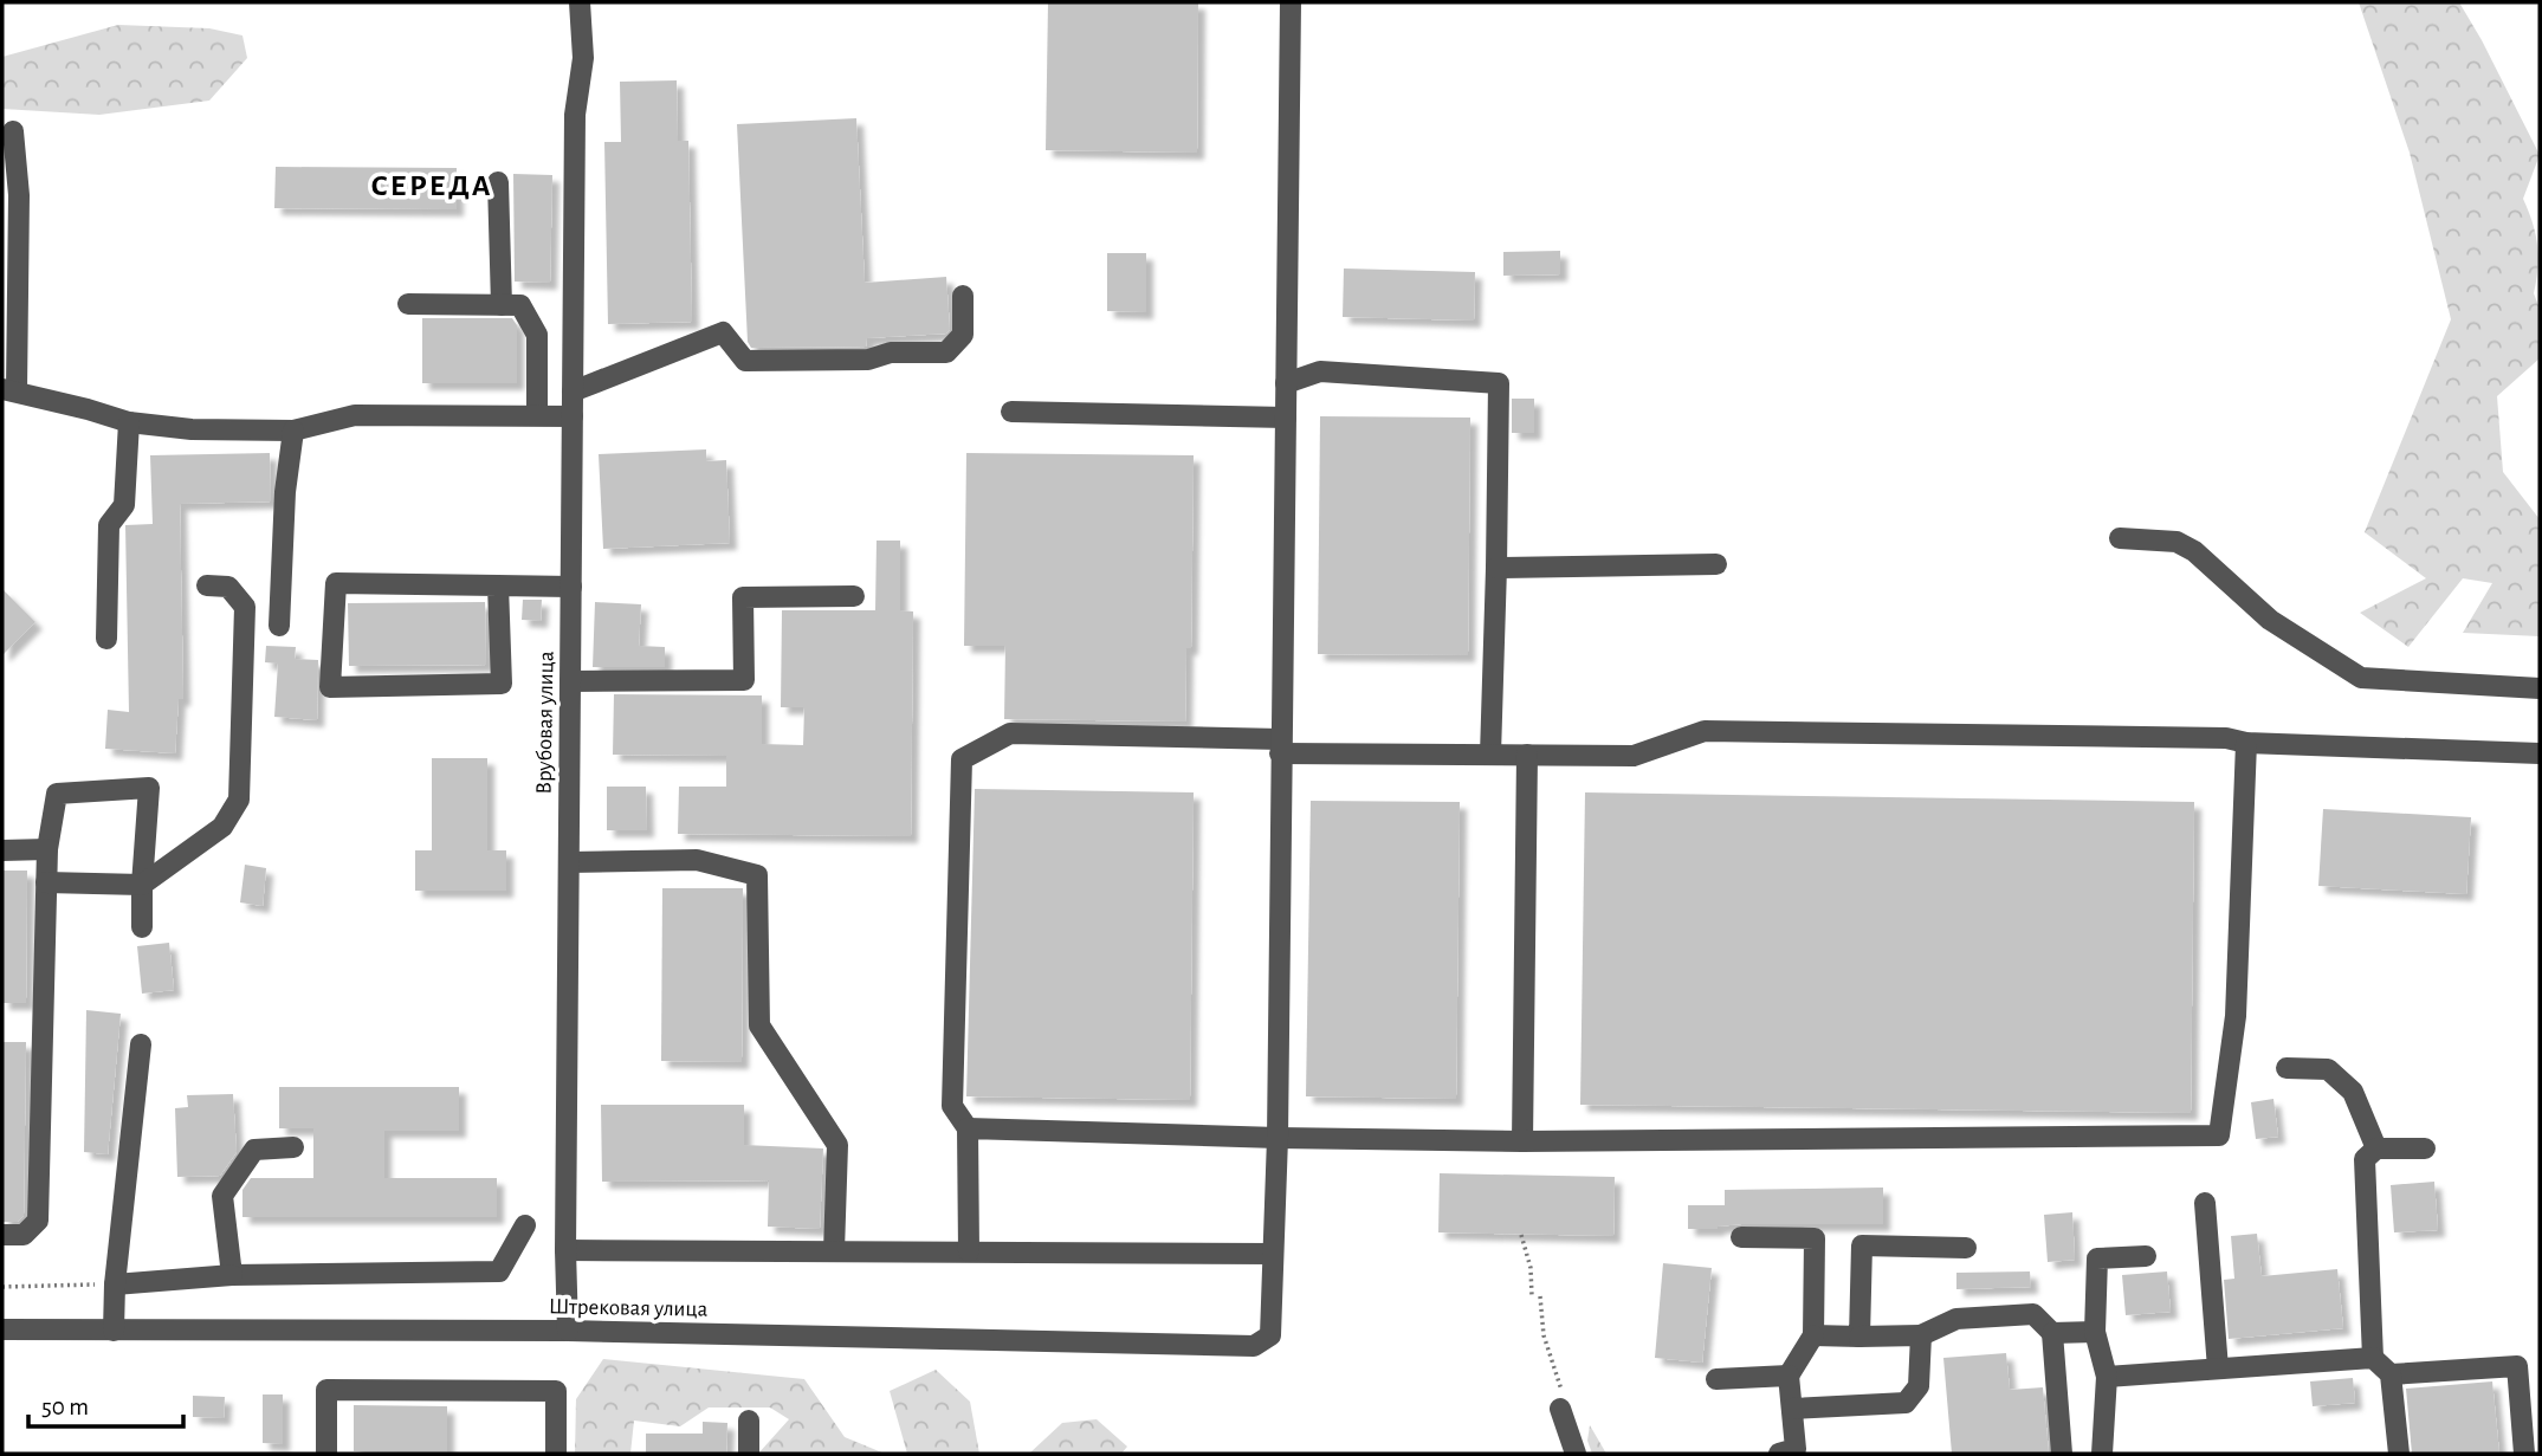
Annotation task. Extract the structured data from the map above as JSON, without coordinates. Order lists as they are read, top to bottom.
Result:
{
  "streets": {
    "street": ["Врубовая улица", "Штрековая улица"]
  },
  "crossings": [
    ["Врубовая улица", "Штрековая улица"]
  ],
  "districts": ["СЕРЕДА"],
  "scale_bar": "50 m"
}
